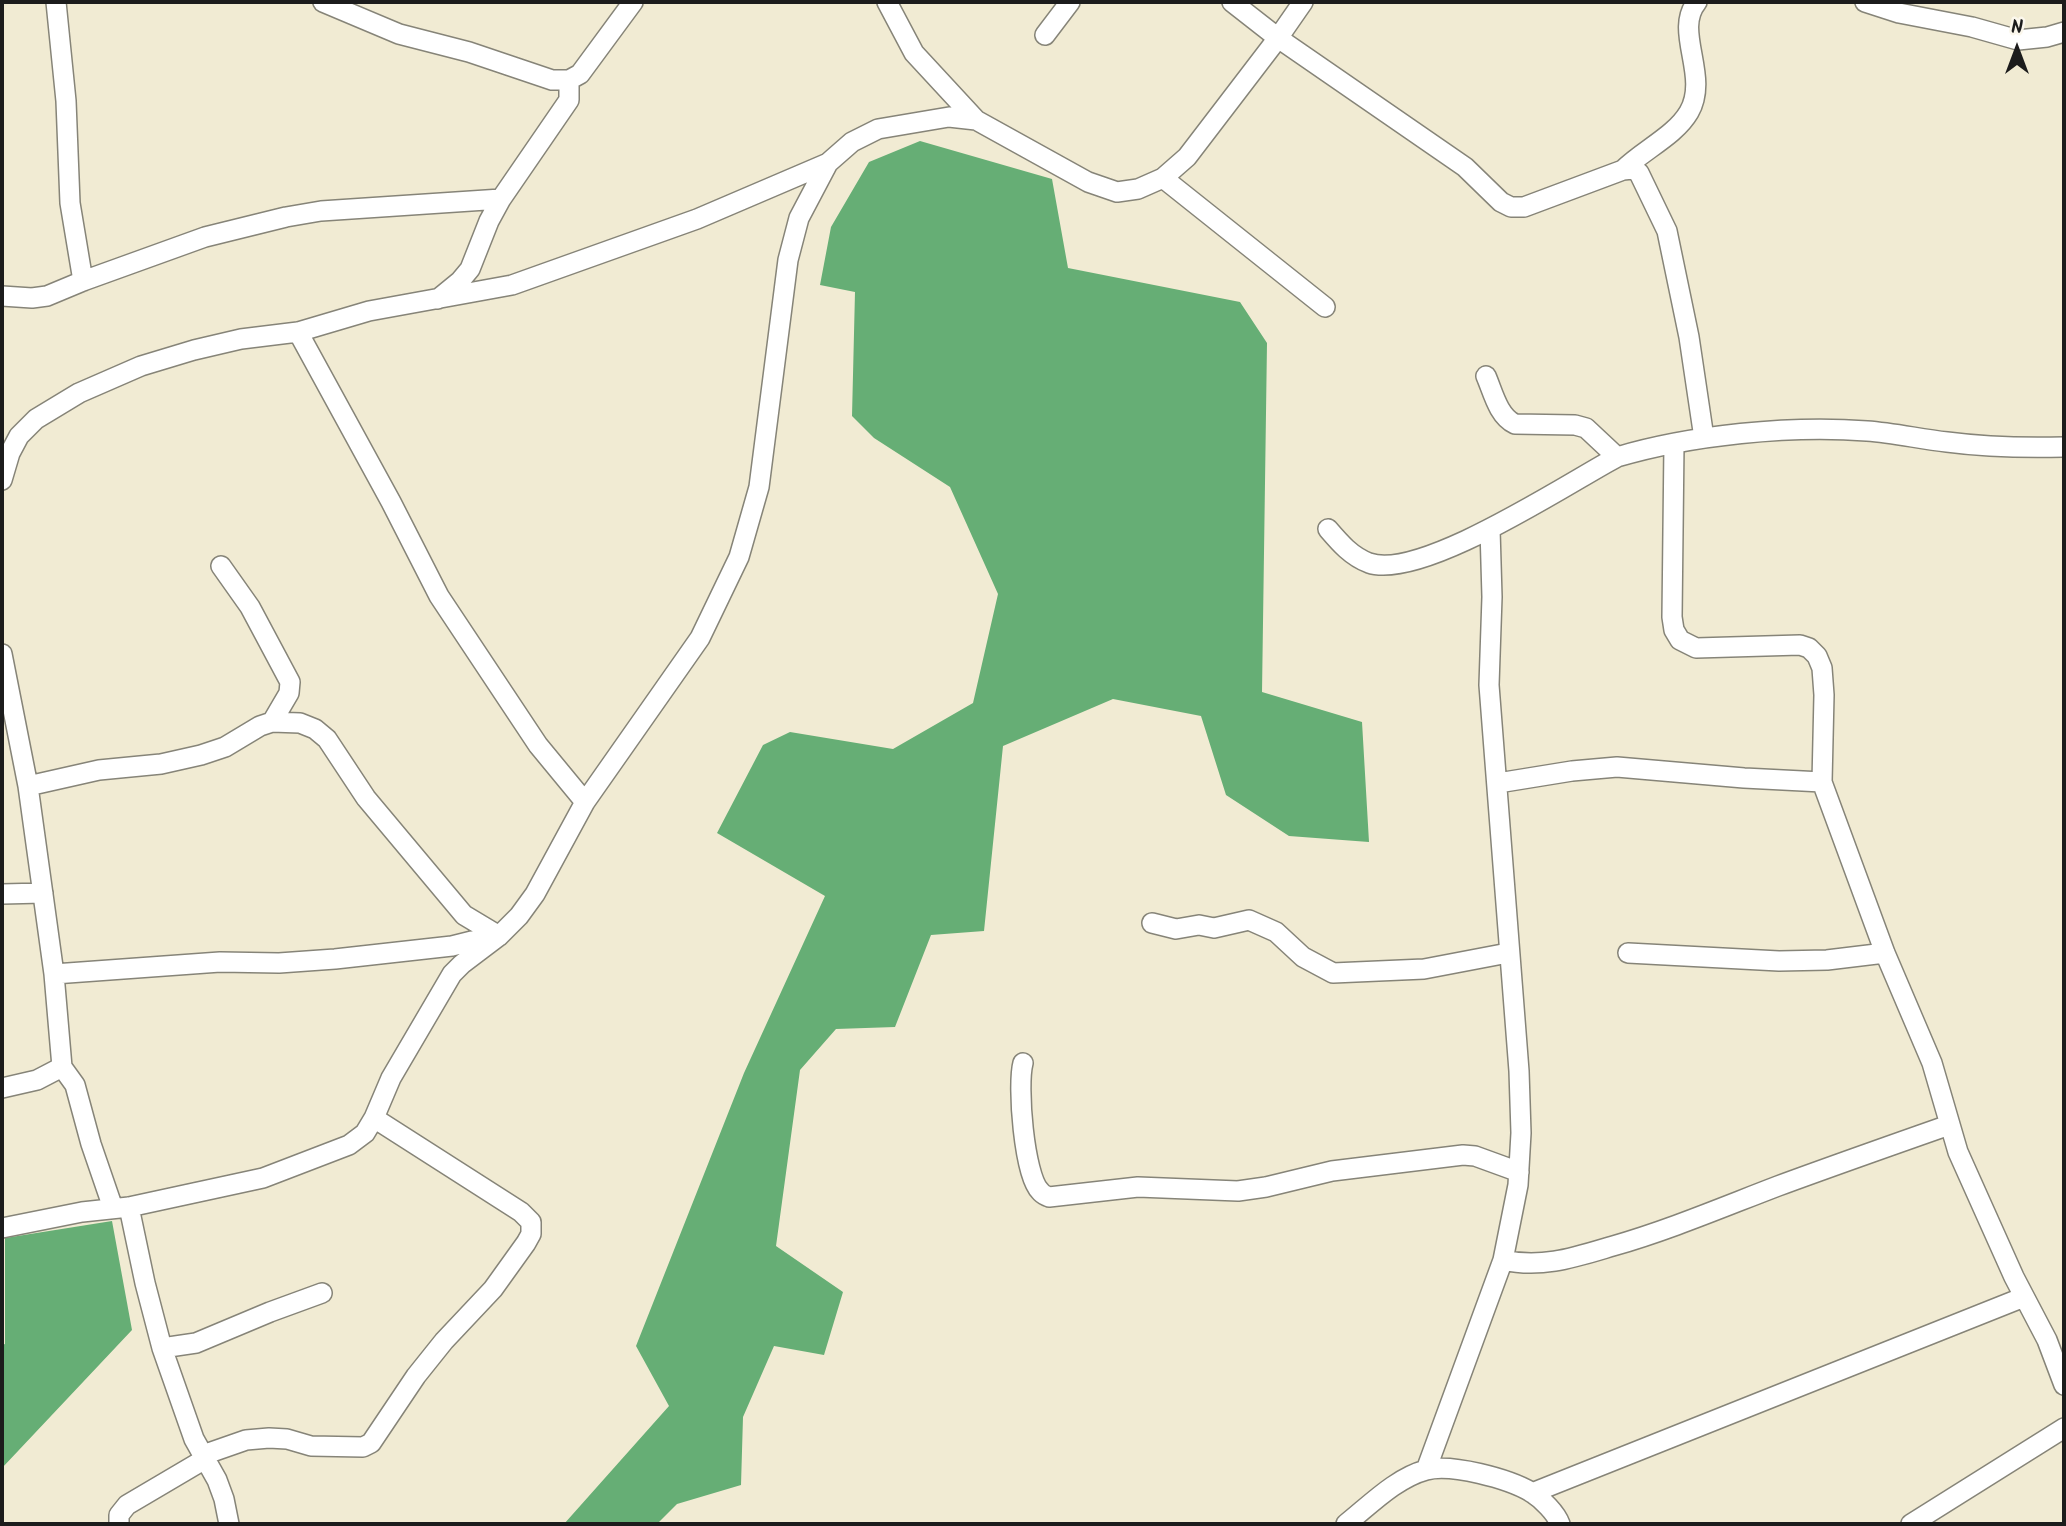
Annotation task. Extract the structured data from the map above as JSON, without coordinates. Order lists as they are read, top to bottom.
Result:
{
  "north": "top"
}
